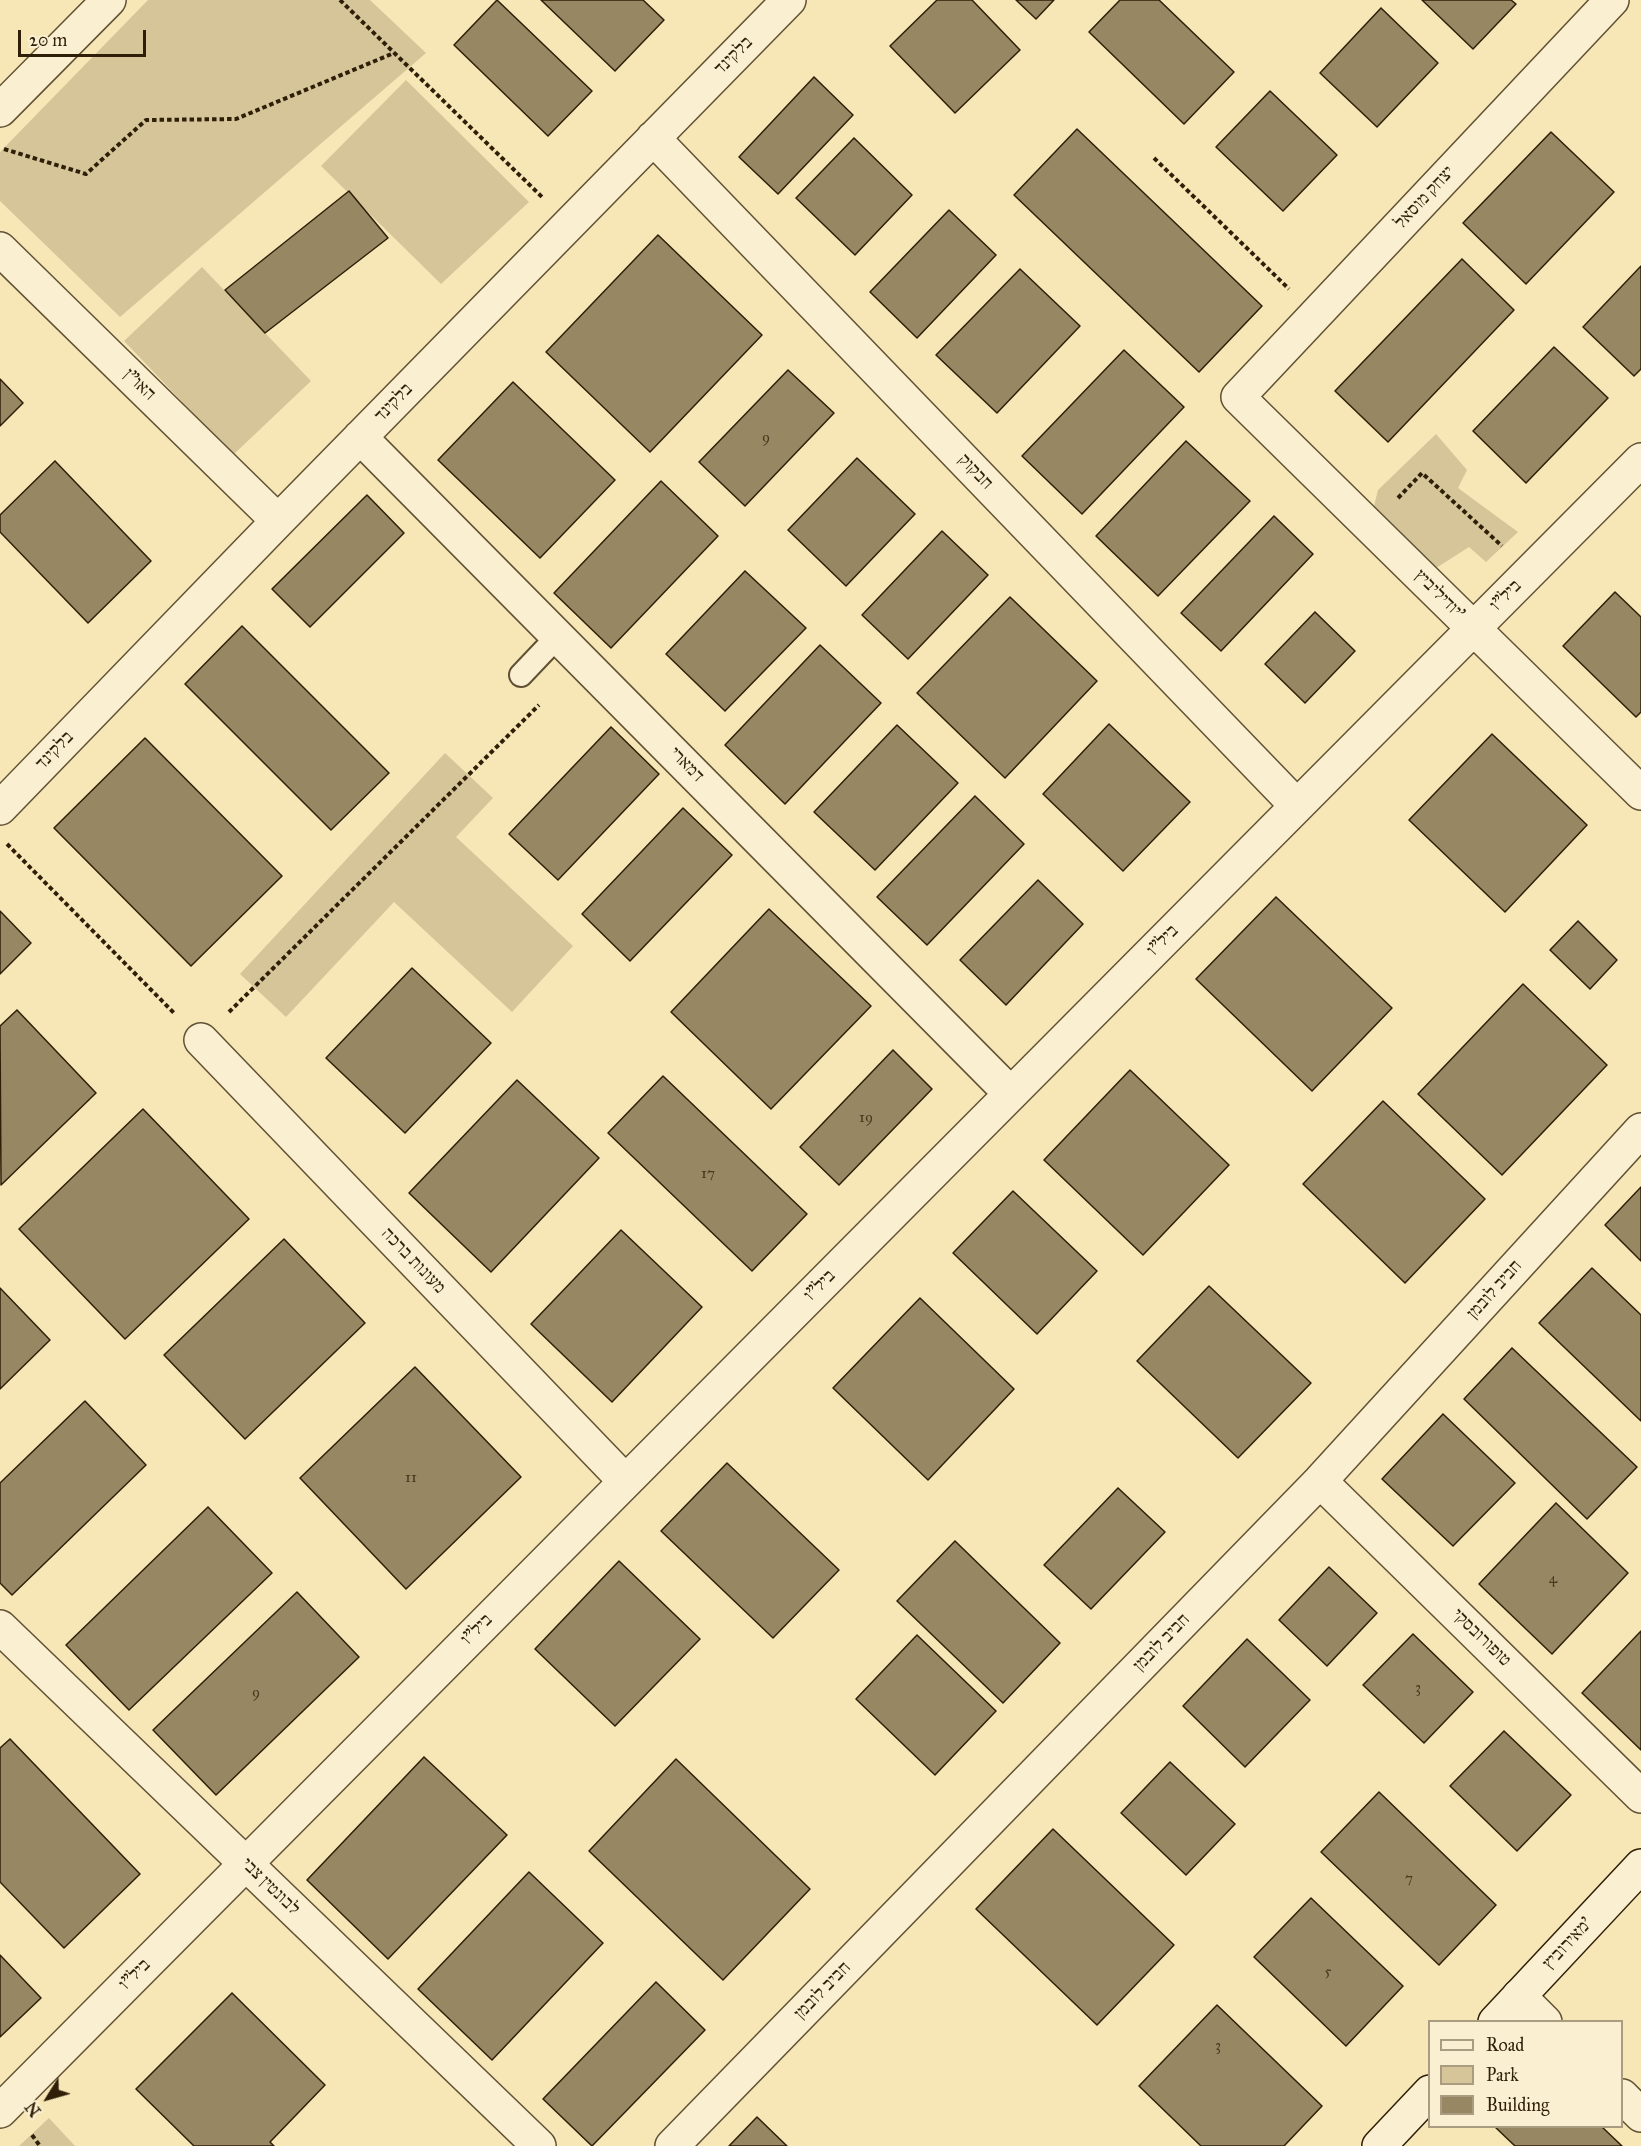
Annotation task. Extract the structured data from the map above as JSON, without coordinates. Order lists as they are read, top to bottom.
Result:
{
  "streets": {
    "street": [
      "בלקינד",
      "יצחק מוסאל",
      "האו\"ן",
      "חבקוק",
      "יודיליביץ'",
      "ביל\"ו",
      "דמארי",
      "מעונות ברכה",
      "חביב לובמן",
      "טופורובסקי",
      "לבונטין צבי",
      "מאירוביץ'"
    ]
  },
  "crossings": [
    ["בלקינד", "האו\"ן"],
    ["בלקינד", "חבקוק"],
    ["בלקינד", "דמארי"],
    ["יצחק מוסאל", "יודיליביץ'"],
    ["חבקוק", "ביל\"ו"],
    ["יודיליביץ'", "ביל\"ו"],
    ["ביל\"ו", "דמארי"],
    ["ביל\"ו", "מעונות ברכה"],
    ["ביל\"ו", "לבונטין צבי"],
    ["חביב לובמן", "טופורובסקי"]
  ],
  "house_numbers": [
    "9",
    "19",
    "17",
    "11",
    "4",
    "3",
    "9",
    "7",
    "5",
    "3"
  ],
  "legend": ["Road", "Park", "Building"],
  "scale_bar": "20 m",
  "north": "bottom left"
}
